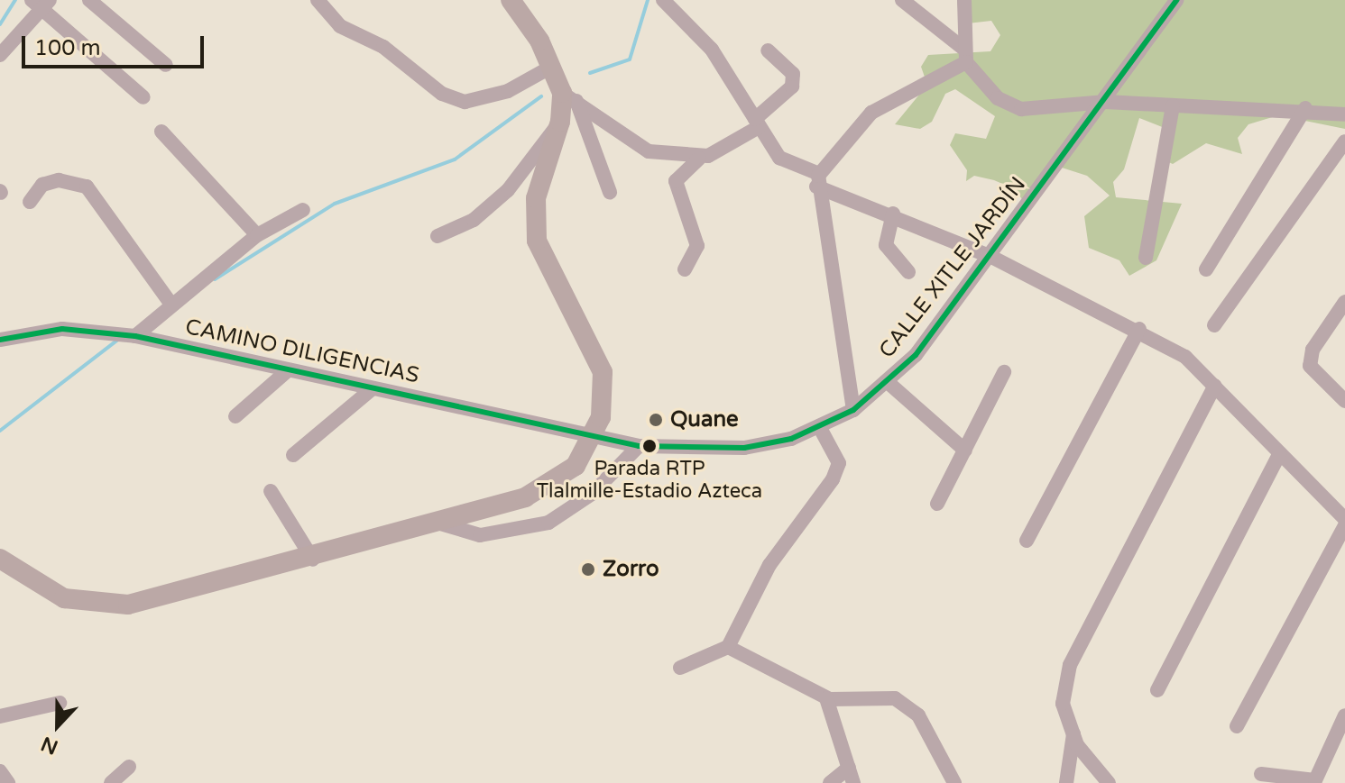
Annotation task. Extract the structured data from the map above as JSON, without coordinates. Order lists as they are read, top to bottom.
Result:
{
  "streets": {
    "street": ["CALLE XITLE JARDÍN", "CAMINO DILIGENCIAS"]
  },
  "crossings": [
    ["CALLE XITLE JARDÍN", "CAMINO DILIGENCIAS"]
  ],
  "places": ["Quane", "Parada RTP Tlalmille-Estadio Azteca", "Zorro"],
  "scale_bar": "100 m",
  "north": "bottom"
}
